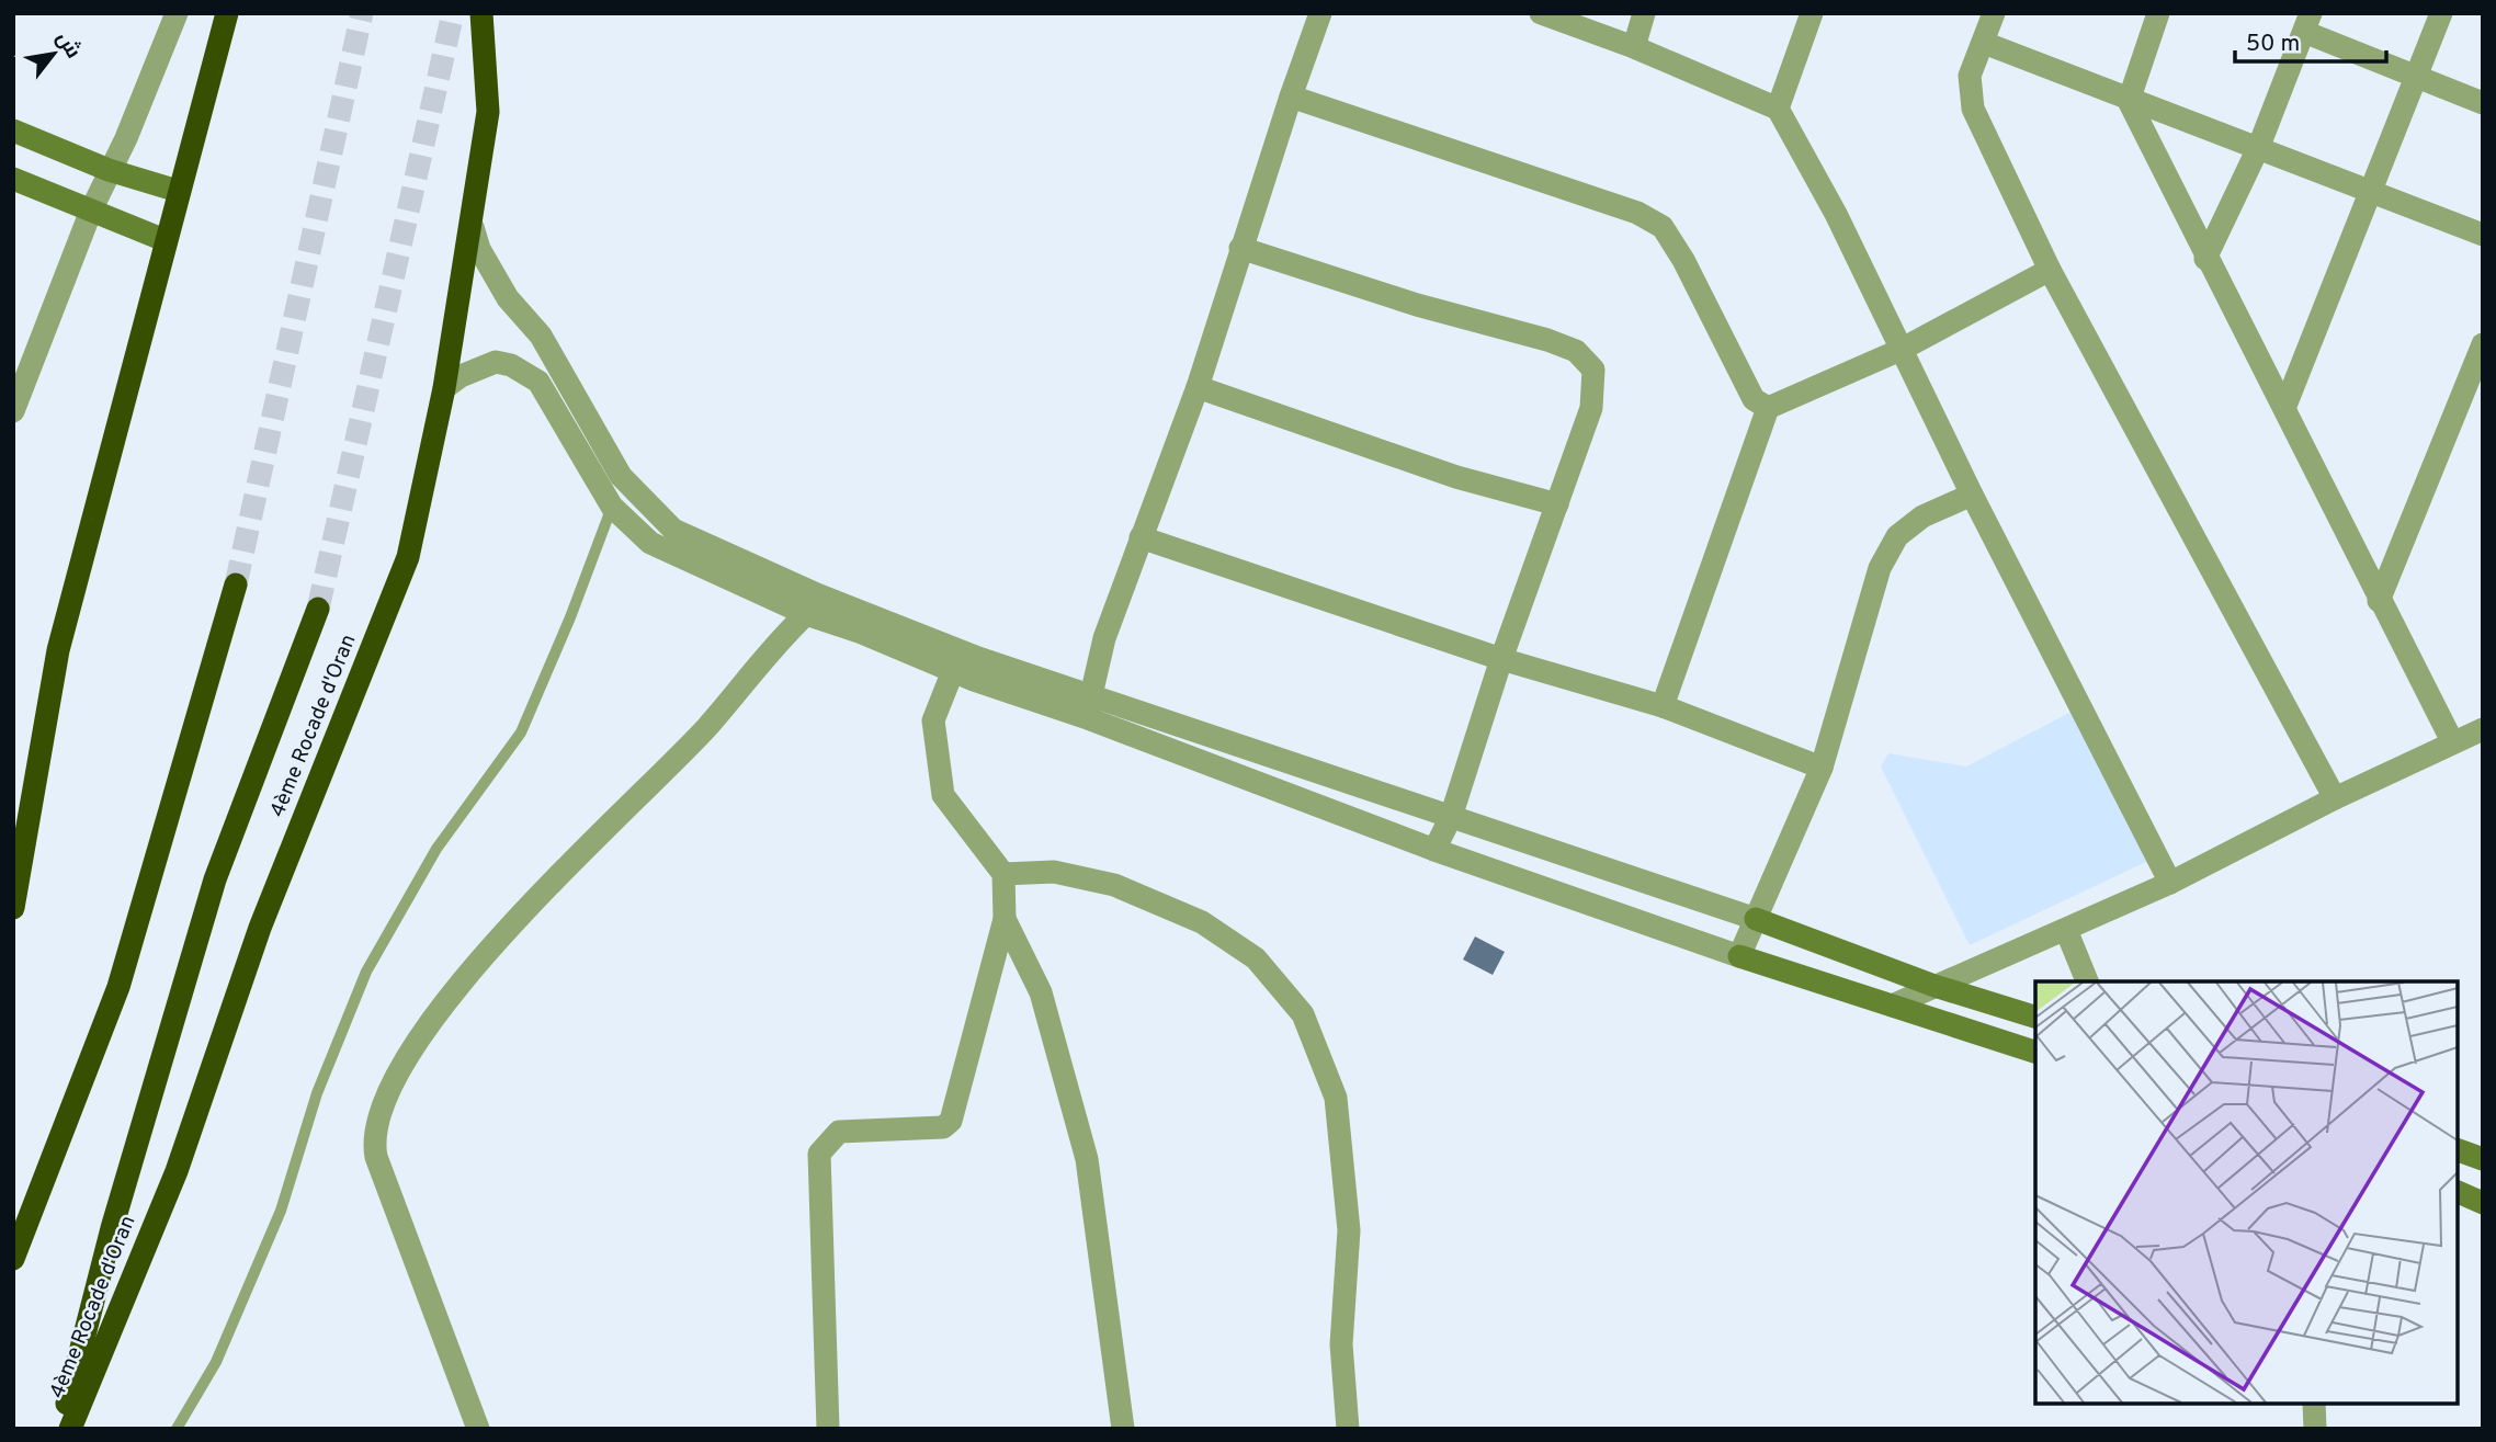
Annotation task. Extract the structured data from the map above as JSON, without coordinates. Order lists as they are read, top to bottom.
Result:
{
  "streets": {
    "highway": ["4ème Rocade d'Oran"]
  },
  "scale_bar": "50 m",
  "north": "top right"
}
